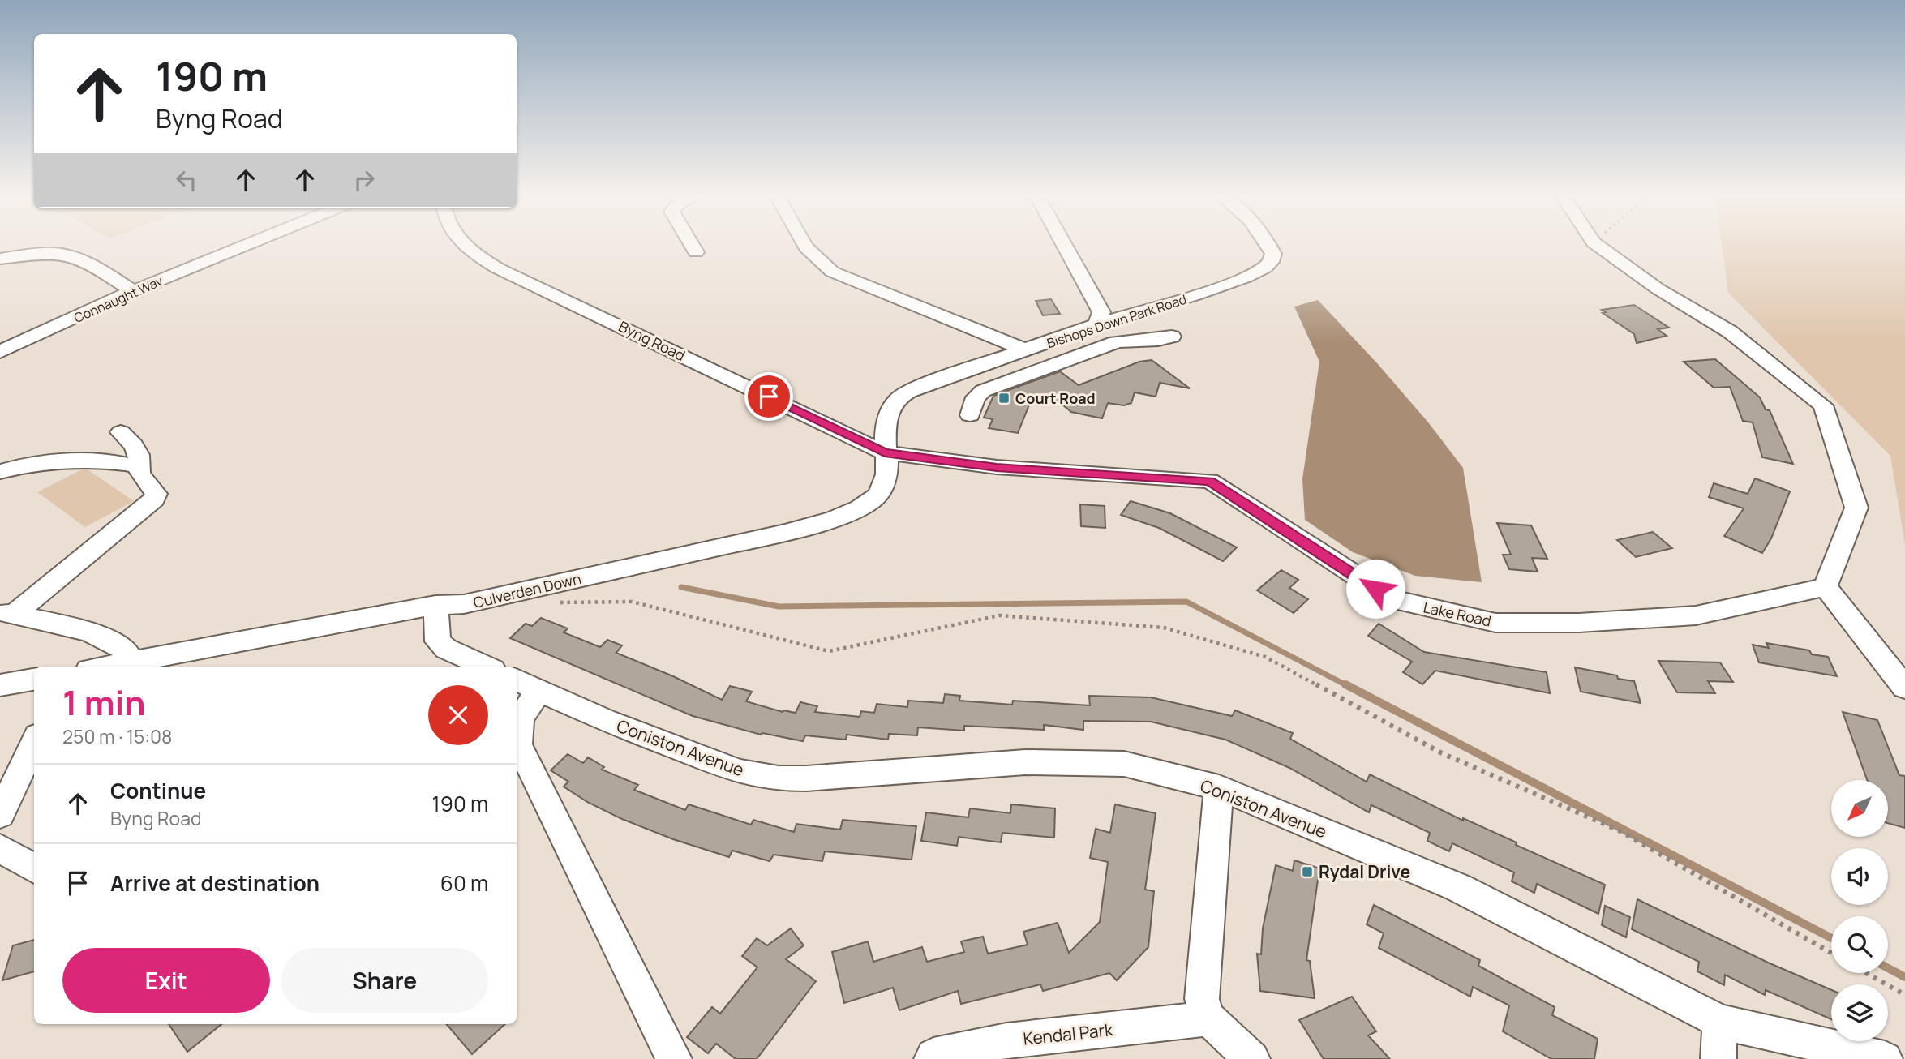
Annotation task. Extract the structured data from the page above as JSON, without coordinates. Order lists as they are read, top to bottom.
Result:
{
  "streets": {
    "street": [
      "Connaught Way",
      "Bishops Down Park Road",
      "Byng Road",
      "Culverden Down",
      "Lake Road",
      "Coniston Avenue",
      "Kendal Park"
    ]
  },
  "crossings": [
    ["Bishops Down Park Road", "Culverden Down"],
    ["Byng Road", "Culverden Down"],
    ["Byng Road", "Lake Road"],
    ["Culverden Down", "Lake Road"]
  ],
  "places": {
    "transit": ["Court Road", "Rydal Drive"]
  },
  "north": "bottom left",
  "page": {
    "turn": ["190 m", "Byng Road"],
    "heading": ["1 min", "250 m · 15:08"],
    "list": [
      {
        "name": "Continue",
        "note": "Byng Road",
        "value": "190 m"
      },
      {
        "name": "Arrive at destination",
        "value": "60 m"
      }
    ],
    "buttons": ["Exit", "Share"]
  }
}
